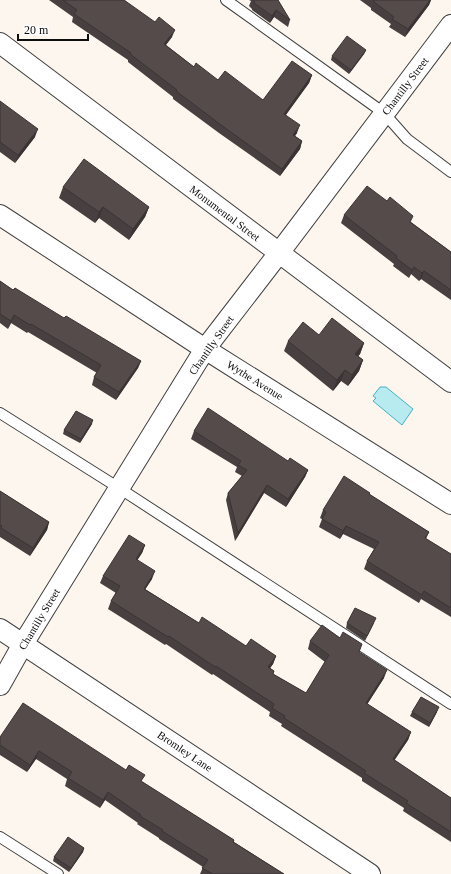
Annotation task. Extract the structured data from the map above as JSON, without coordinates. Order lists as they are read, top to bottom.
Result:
{
  "streets": {
    "street": [
      "Chantilly Street",
      "Monumental Street",
      "Wythe Avenue",
      "Bromley Lane"
    ]
  },
  "crossings": [
    ["Chantilly Street", "Monumental Street"],
    ["Chantilly Street", "Wythe Avenue"],
    ["Chantilly Street", "Bromley Lane"]
  ],
  "scale_bar": "20 m"
}
